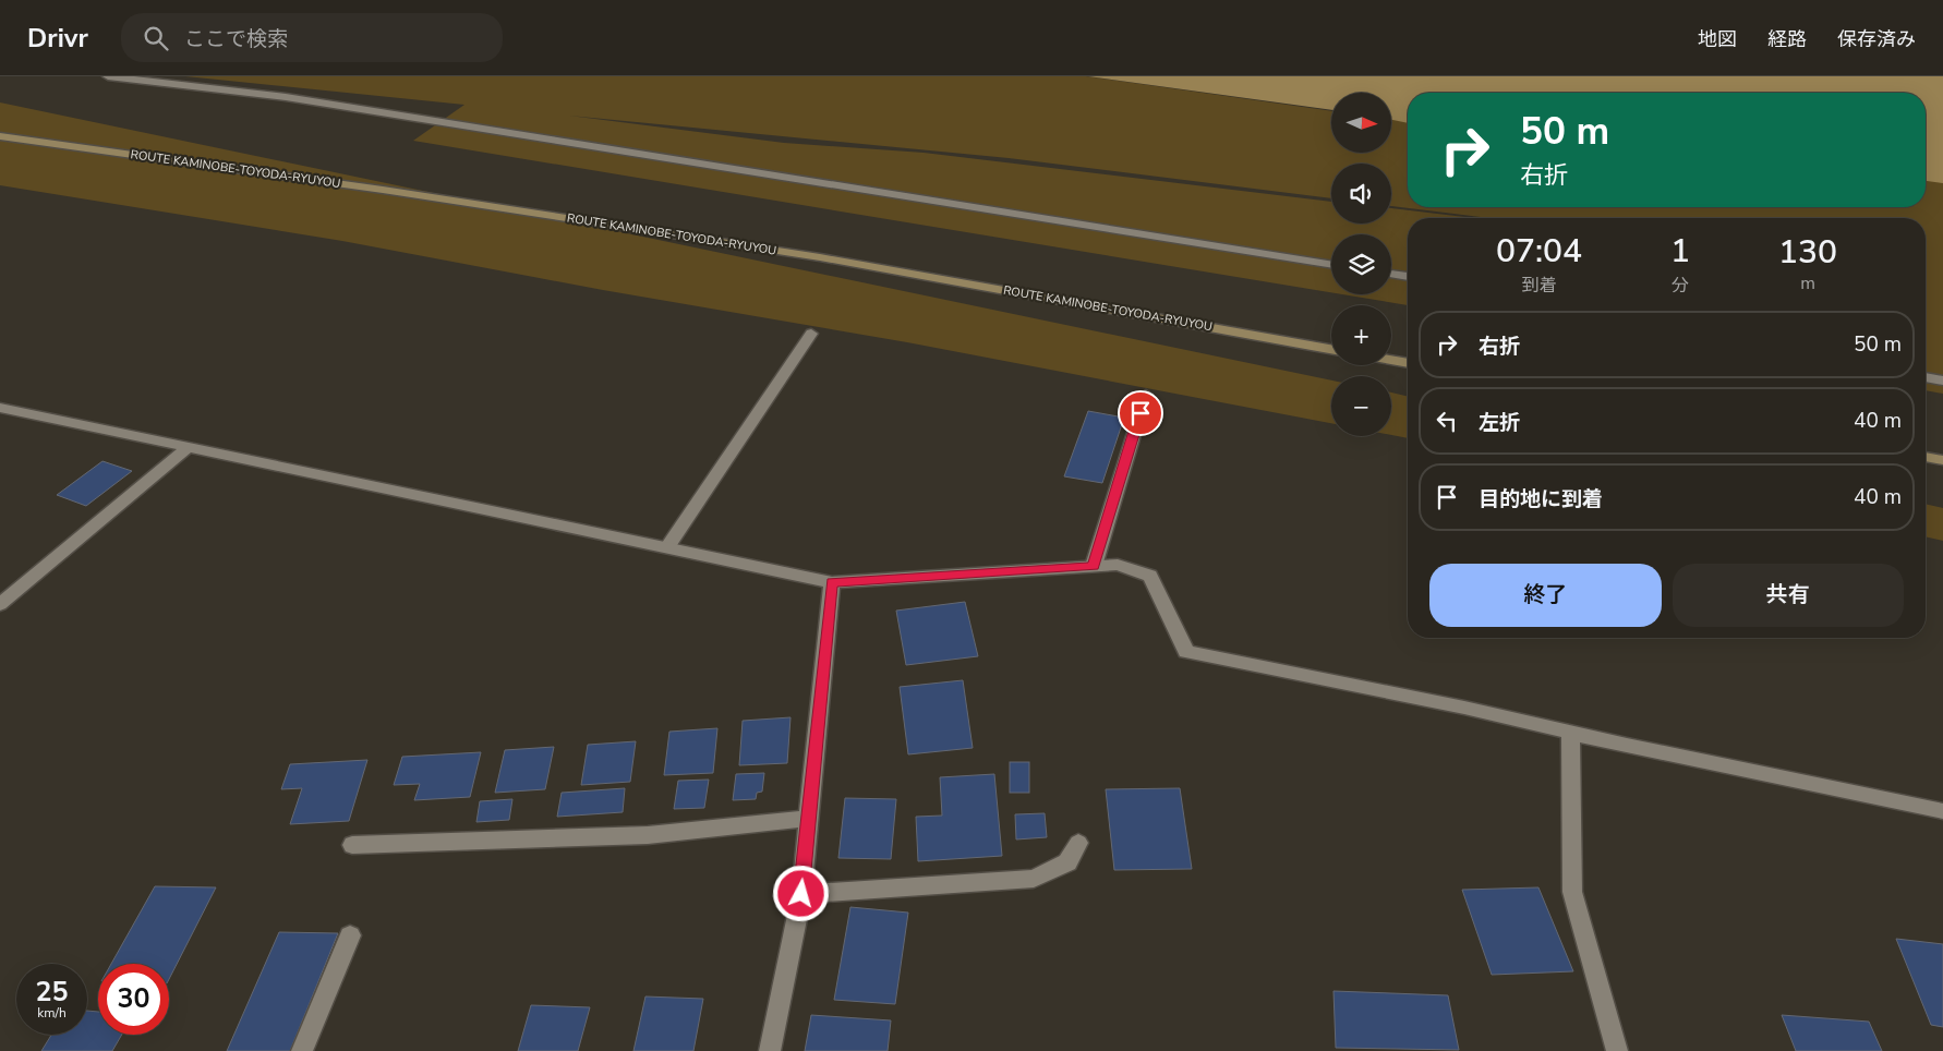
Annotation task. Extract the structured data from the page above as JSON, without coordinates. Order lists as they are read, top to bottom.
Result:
{
  "streets": {
    "main road": ["ROUTE KAMINOBE-TOYODA-RYUYOU"]
  },
  "north": "right",
  "page": {
    "header": "Drivr",
    "search": "ここで検索",
    "nav": ["地図", "経路", "保存済み"],
    "map_buttons": ["+", "−"],
    "turn": ["50 m", "右折"],
    "eta": [
      "07:04",
      "到着",
      "1",
      "分",
      "130",
      "m"
    ],
    "list": [
      {
        "name": "右折",
        "value": "50 m"
      },
      {
        "name": "左折",
        "value": "40 m"
      },
      {
        "name": "目的地に到着",
        "value": "40 m"
      }
    ],
    "buttons": ["終了", "共有"],
    "speed": "25 km/h",
    "limit": "30"
  }
}
